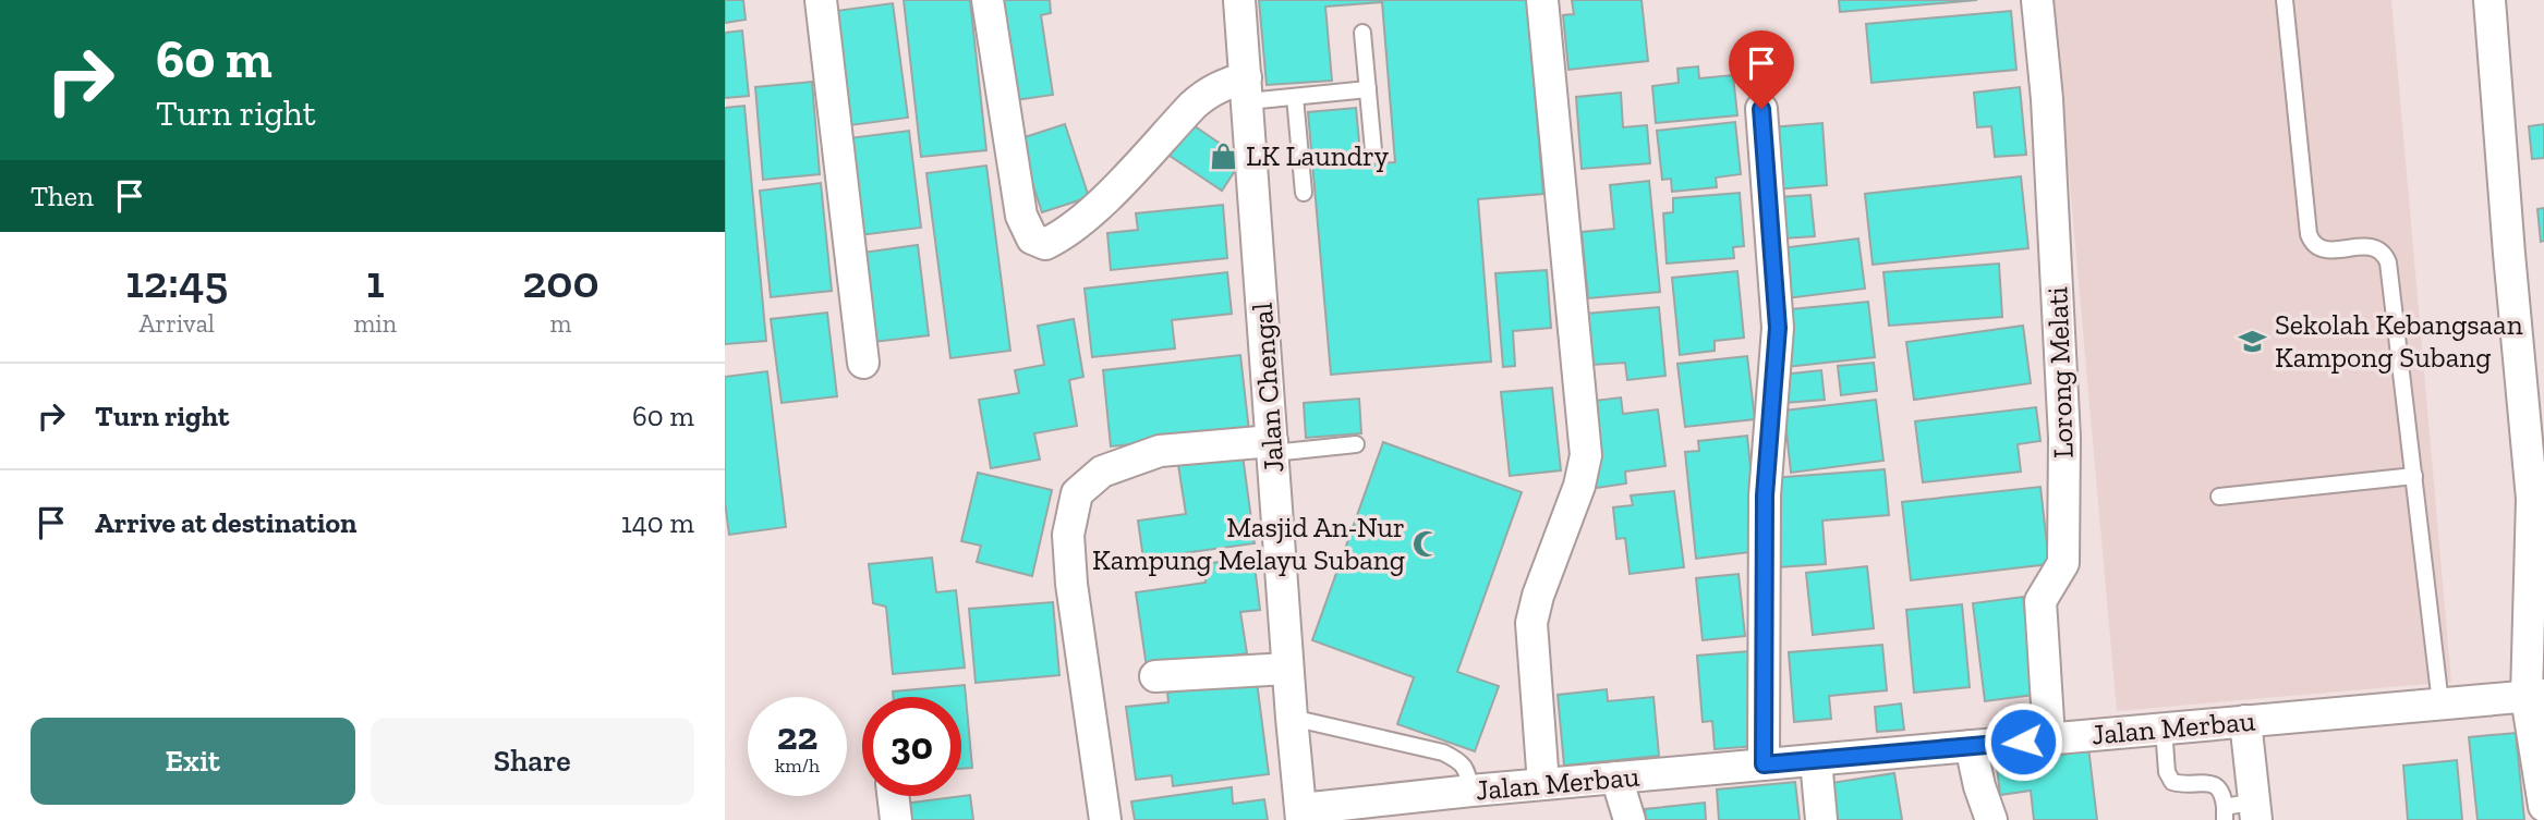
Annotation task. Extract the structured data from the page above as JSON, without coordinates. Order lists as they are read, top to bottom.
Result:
{
  "streets": {
    "street": ["Lorong Melati", "Jalan Chengal", "Jalan Merbau"]
  },
  "crossings": [
    ["Lorong Melati", "Jalan Merbau"],
    ["Jalan Chengal", "Jalan Merbau"]
  ],
  "places": {
    "shop": ["LK Laundry"],
    "school or university": ["Sekolah Kebangsaan Kampong Subang"],
    "mosque": ["Masjid An-Nur Kampung Melayu Subang"]
  },
  "page": {
    "turn": ["60 m", "Turn right"],
    "then": "Then",
    "eta": [
      "12:45",
      "Arrival",
      "1",
      "min",
      "200",
      "m"
    ],
    "list": [
      {
        "name": "Turn right",
        "value": "60 m"
      },
      {
        "name": "Arrive at destination",
        "value": "140 m"
      }
    ],
    "speed": "22 km/h",
    "limit": "30",
    "buttons": ["Exit", "Share"]
  }
}
